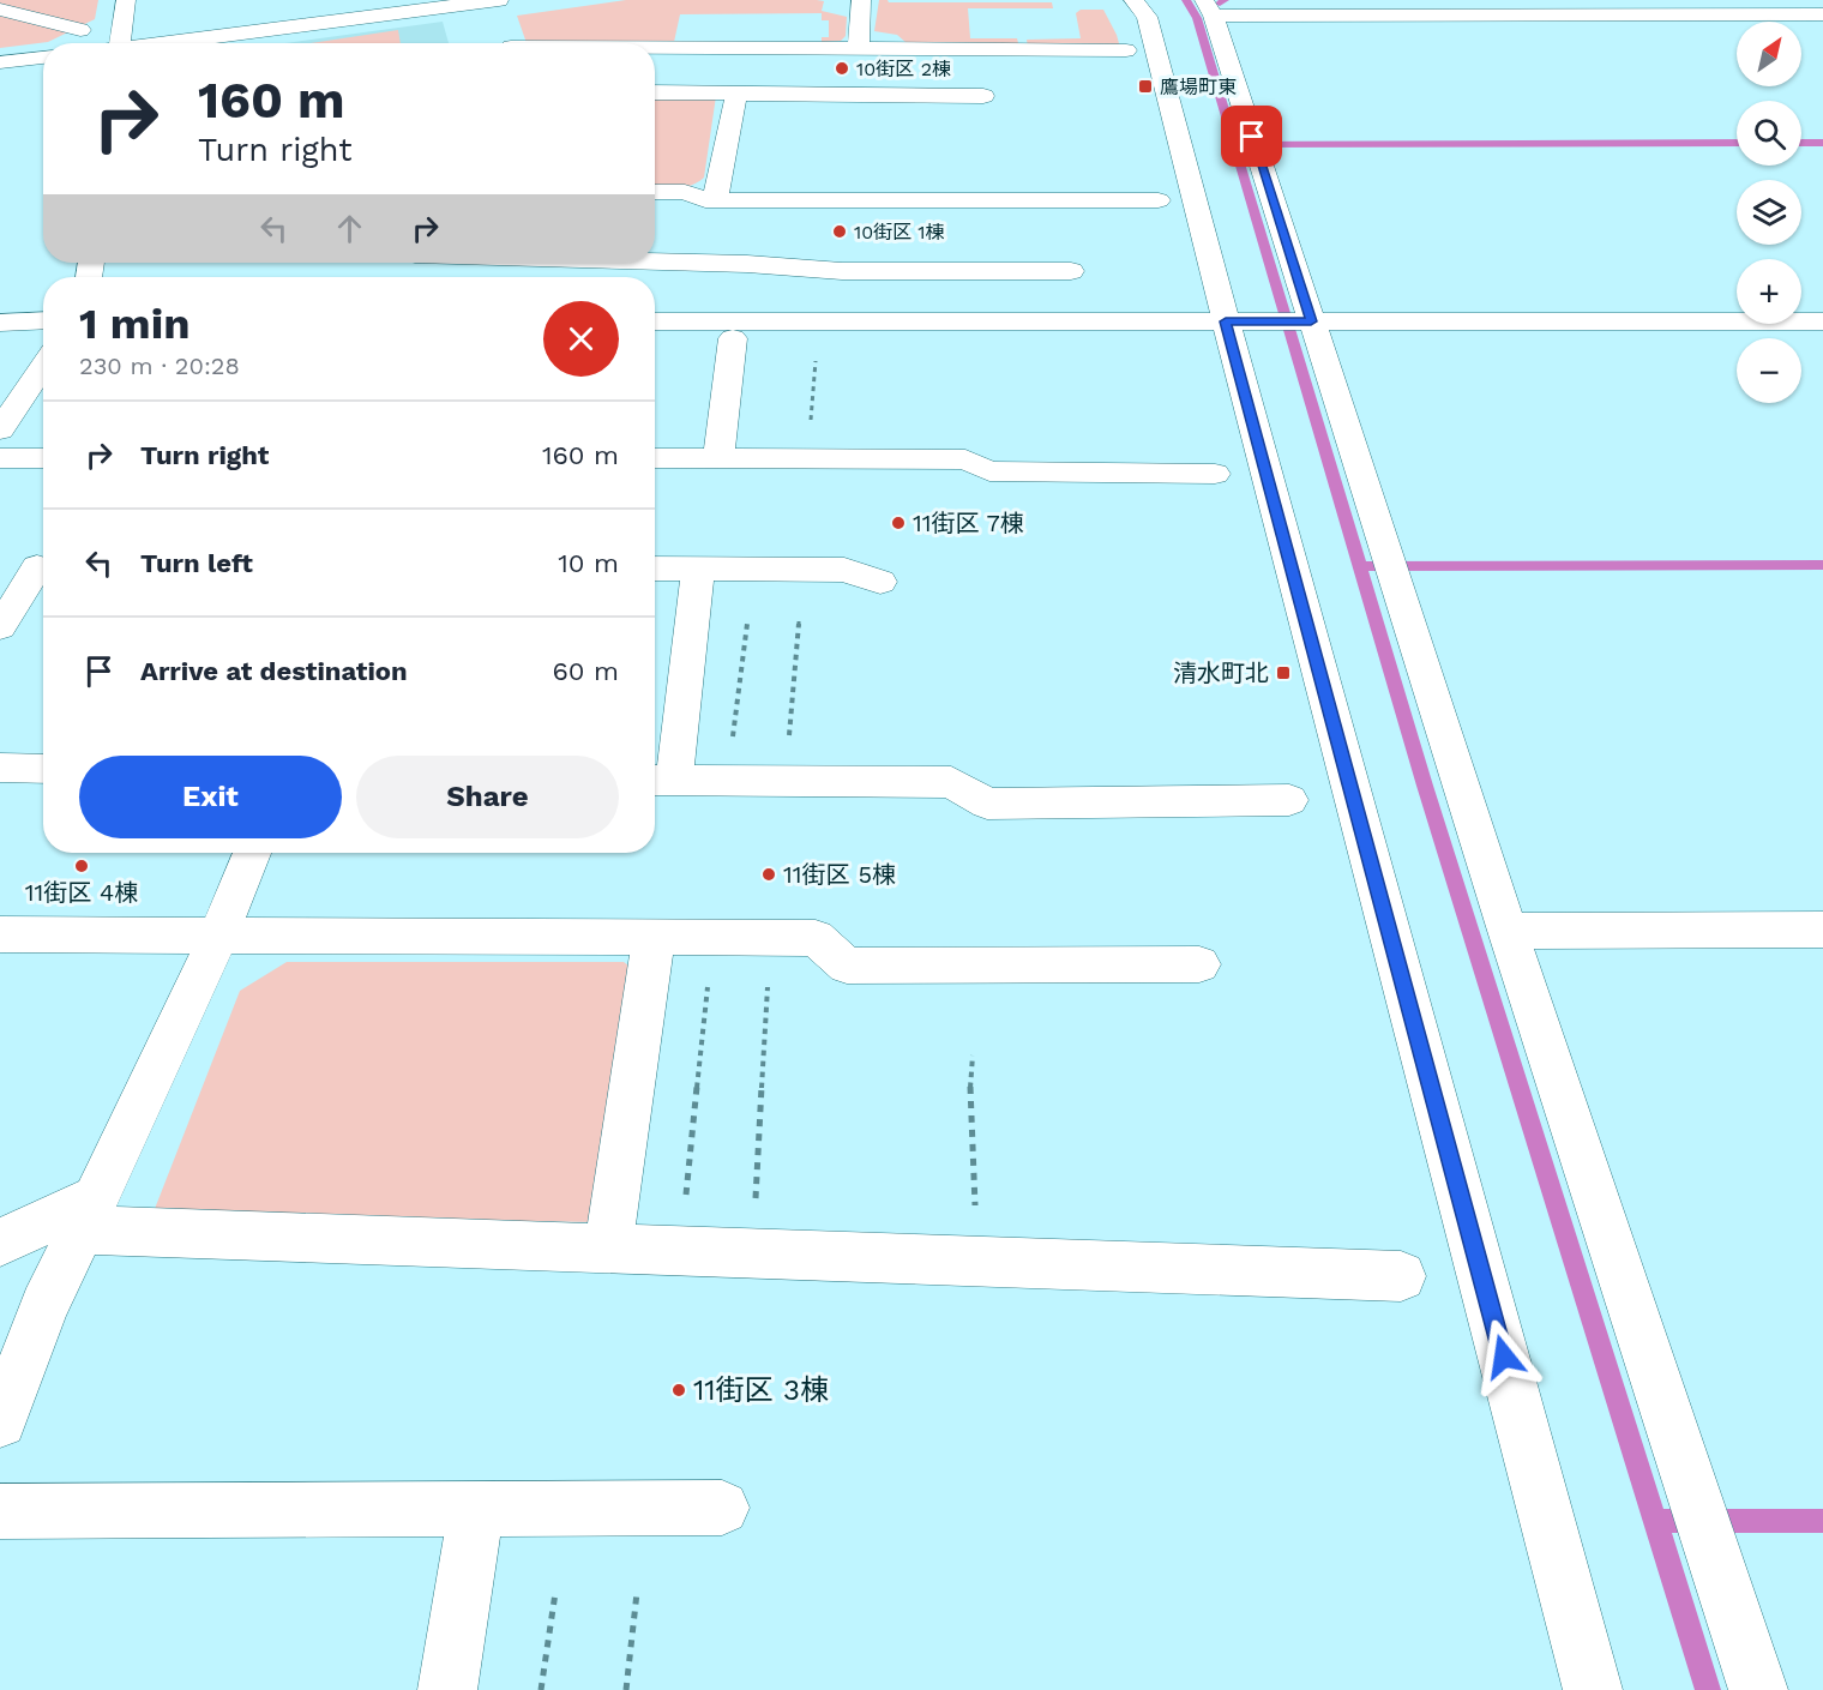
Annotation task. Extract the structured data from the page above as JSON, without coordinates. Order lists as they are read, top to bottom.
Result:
{
  "places": {
    "other": [
      "10街区 2棟",
      "10街区 1棟",
      "11街区 7棟",
      "11街区 4棟",
      "11街区 5棟",
      "11街区 3棟"
    ],
    "transit": ["鷹場町東", "清水町北"]
  },
  "north": "top right",
  "page": {
    "map_buttons": ["+", "−"],
    "turn": ["160 m", "Turn right"],
    "heading": ["1 min", "230 m · 20:28"],
    "list": [
      {
        "name": "Turn right",
        "value": "160 m"
      },
      {
        "name": "Turn left",
        "value": "10 m"
      },
      {
        "name": "Arrive at destination",
        "value": "60 m"
      }
    ],
    "buttons": ["Exit", "Share"]
  }
}
